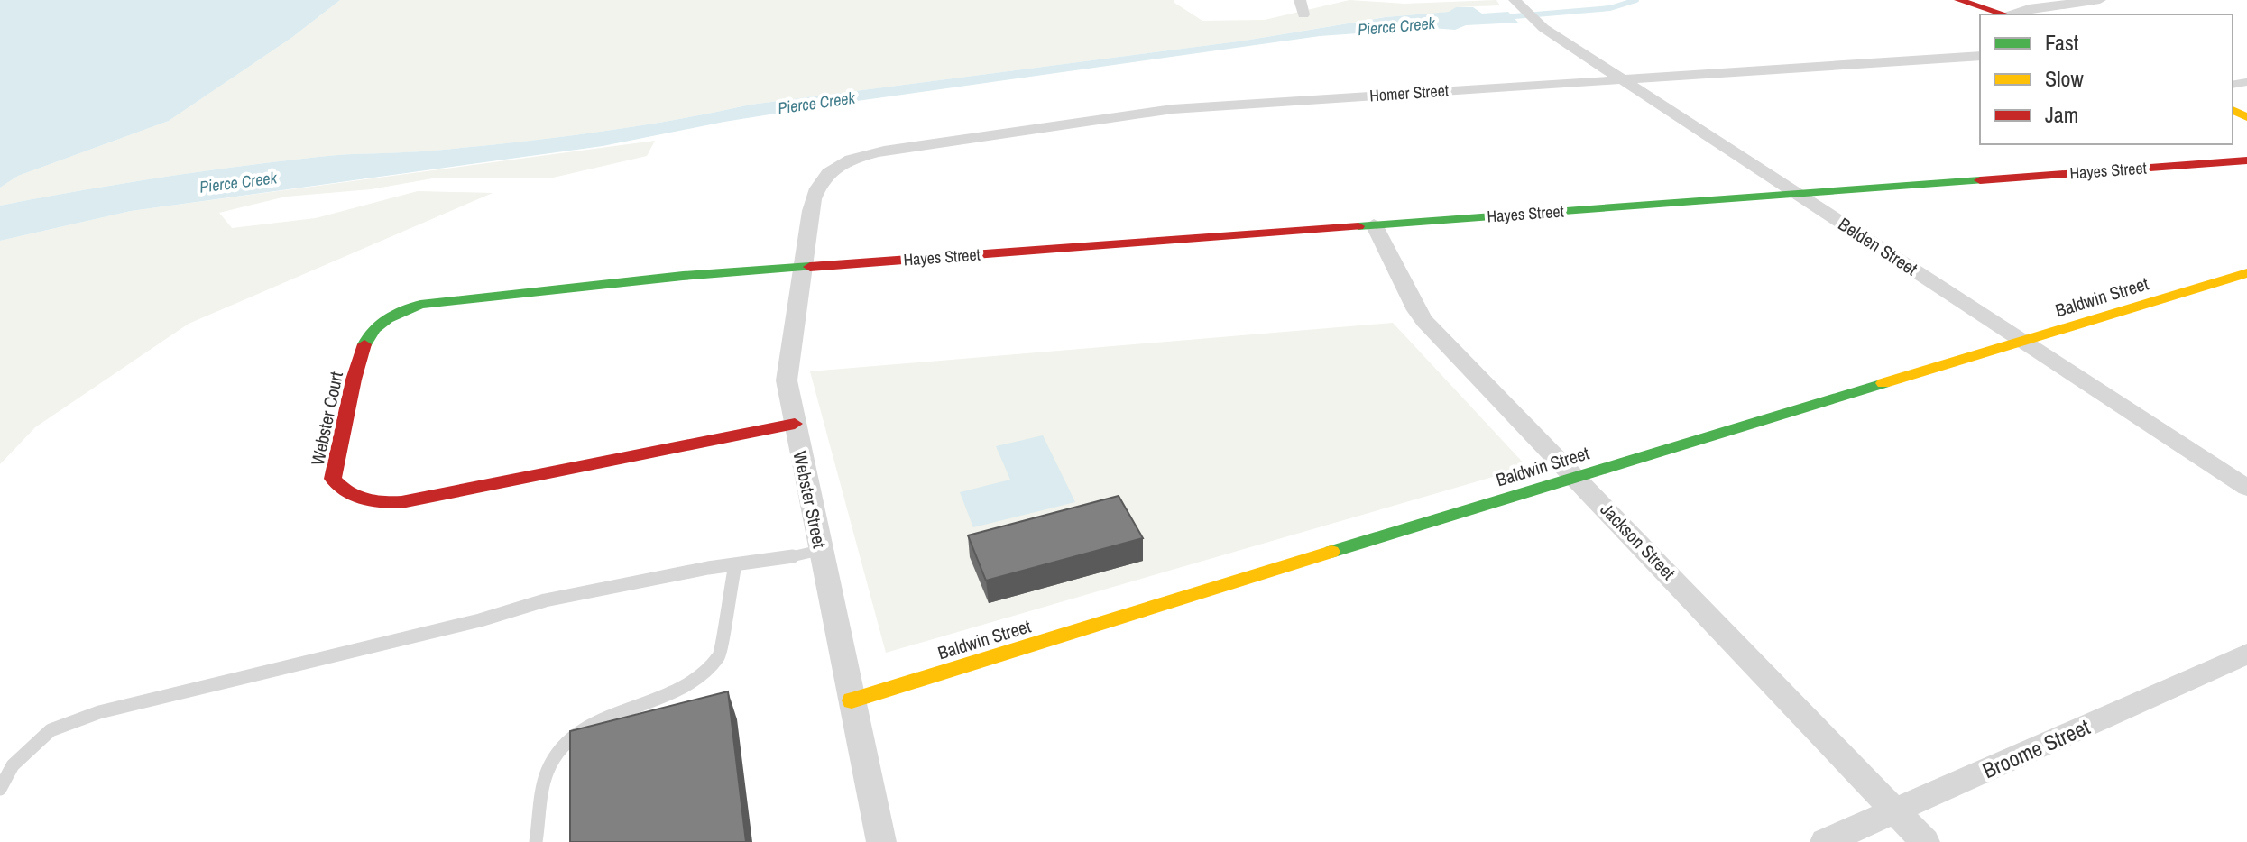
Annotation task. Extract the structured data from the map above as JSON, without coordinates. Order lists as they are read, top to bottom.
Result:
{
  "streets": {
    "street": [
      "Homer Street",
      "Hayes Street",
      "Belden Street",
      "Baldwin Street",
      "Webster Court",
      "Webster Street",
      "Jackson Street",
      "Broome Street"
    ]
  },
  "crossings": [
    ["Homer Street", "Belden Street"],
    ["Homer Street", "Webster Street"],
    ["Hayes Street", "Belden Street"],
    ["Hayes Street", "Webster Court"],
    ["Hayes Street", "Webster Street"],
    ["Hayes Street", "Jackson Street"],
    ["Belden Street", "Baldwin Street"],
    ["Baldwin Street", "Webster Street"],
    ["Baldwin Street", "Jackson Street"],
    ["Webster Court", "Webster Street"],
    ["Jackson Street", "Broome Street"]
  ],
  "water": ["Pierce Creek"],
  "legend": ["Fast", "Slow", "Jam"]
}
